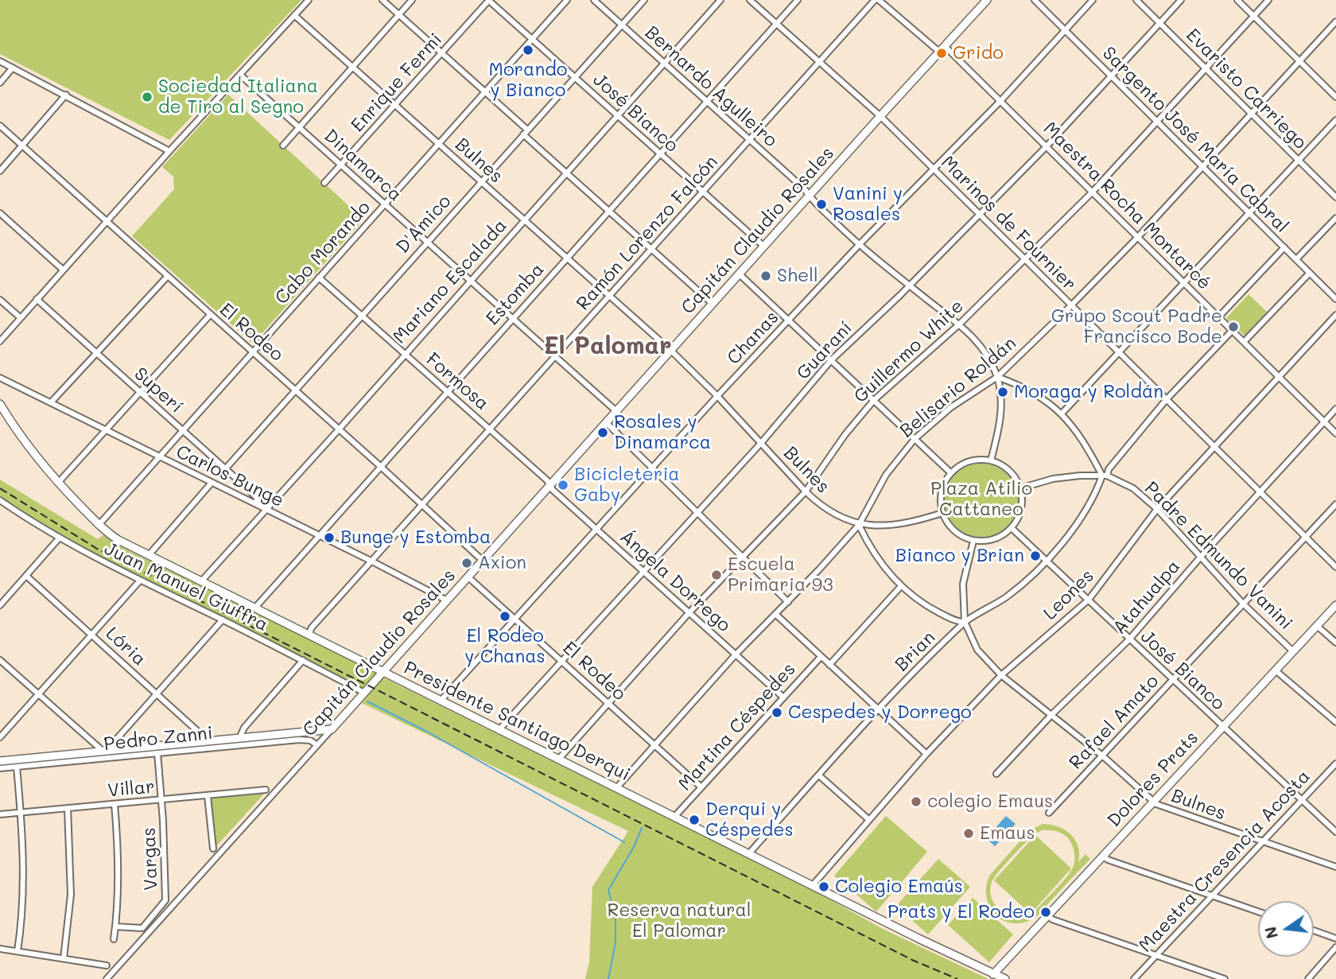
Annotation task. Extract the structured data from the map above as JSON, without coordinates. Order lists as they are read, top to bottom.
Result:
{
  "streets": {
    "street": [
      "Enrique Fermi",
      "Bernardo Agulleiro",
      "Evaristo Carriego",
      "José Bianco",
      "Sargento José María Cabral",
      "Bulnes",
      "Dinamarca",
      "Maestra Rocha Montarcé",
      "Marinos de Fournier",
      "D'Amico",
      "Capitán Claudio Rosales",
      "Ramón Lorenzo Falcón",
      "Cabo Morando",
      "Mariano Escalada",
      "Estomba",
      "El Rodeo",
      "Chanas",
      "Guaraní",
      "Guillermo White",
      "Formosa",
      "Belisario Roldán",
      "Superí",
      "Carlos Bunge",
      "Padre Edmundo Vanini",
      "Ángela Dorrego",
      "Juan Manuel Giuffra",
      "Leones",
      "Atahualpa",
      "Lória",
      "Brian",
      "Presidente Santiago Derqui",
      "Rafael Amato",
      "Martina Céspedes",
      "Pedro Zanni",
      "Dolores Prats",
      "Villar",
      "Vargas",
      "Maestra Cresencia Acosta"
    ]
  },
  "crossings": [
    ["Enrique Fermi", "José Bianco"],
    ["Enrique Fermi", "Bulnes"],
    ["Enrique Fermi", "Dinamarca"],
    ["Bernardo Agulleiro", "D'Amico"],
    ["Bernardo Agulleiro", "Capitán Claudio Rosales"],
    ["Bernardo Agulleiro", "Ramón Lorenzo Falcón"],
    ["Bernardo Agulleiro", "Mariano Escalada"],
    ["Bernardo Agulleiro", "Estomba"],
    ["Evaristo Carriego", "Guaraní"],
    ["Evaristo Carriego", "Guillermo White"],
    ["Evaristo Carriego", "Belisario Roldán"],
    ["José Bianco", "D'Amico"],
    ["José Bianco", "Capitán Claudio Rosales"],
    ["José Bianco", "Ramón Lorenzo Falcón"],
    ["José Bianco", "Cabo Morando"],
    ["José Bianco", "Mariano Escalada"],
    ["José Bianco", "Estomba"],
    ["José Bianco", "Leones"],
    ["José Bianco", "Atahualpa"],
    ["José Bianco", "Brian"],
    ["José Bianco", "Rafael Amato"],
    ["José Bianco", "Dolores Prats"],
    ["José Bianco", "Maestra Cresencia Acosta"],
    ["Sargento José María Cabral", "Chanas"],
    ["Sargento José María Cabral", "Guaraní"],
    ["Sargento José María Cabral", "Guillermo White"],
    ["Sargento José María Cabral", "Belisario Roldán"],
    ["Bulnes", "D'Amico"],
    ["Bulnes", "Capitán Claudio Rosales"],
    ["Bulnes", "Ramón Lorenzo Falcón"],
    ["Bulnes", "Cabo Morando"],
    ["Bulnes", "Mariano Escalada"],
    ["Bulnes", "Estomba"],
    ["Bulnes", "Chanas"],
    ["Bulnes", "Guaraní"],
    ["Bulnes", "Guillermo White"],
    ["Bulnes", "Belisario Roldán"],
    ["Bulnes", "Leones"],
    ["Bulnes", "Atahualpa"],
    ["Bulnes", "Brian"],
    ["Bulnes", "Rafael Amato"],
    ["Bulnes", "Dolores Prats"],
    ["Bulnes", "Maestra Cresencia Acosta"],
    ["Dinamarca", "D'Amico"],
    ["Dinamarca", "Capitán Claudio Rosales"],
    ["Dinamarca", "Ramón Lorenzo Falcón"],
    ["Dinamarca", "Cabo Morando"],
    ["Dinamarca", "Mariano Escalada"],
    ["Dinamarca", "Estomba"],
    ["Maestra Rocha Montarcé", "Capitán Claudio Rosales"],
    ["Maestra Rocha Montarcé", "Ramón Lorenzo Falcón"],
    ["Maestra Rocha Montarcé", "Chanas"],
    ["Maestra Rocha Montarcé", "Guaraní"],
    ["Maestra Rocha Montarcé", "Guillermo White"],
    ["Maestra Rocha Montarcé", "Belisario Roldán"],
    ["Maestra Rocha Montarcé", "Leones"],
    ["Maestra Rocha Montarcé", "Atahualpa"],
    ["Maestra Rocha Montarcé", "Brian"],
    ["Marinos de Fournier", "Capitán Claudio Rosales"],
    ["Marinos de Fournier", "Ramón Lorenzo Falcón"],
    ["Marinos de Fournier", "Estomba"],
    ["Marinos de Fournier", "Chanas"],
    ["Marinos de Fournier", "Guaraní"],
    ["Marinos de Fournier", "Guillermo White"],
    ["Marinos de Fournier", "Belisario Roldán"],
    ["Marinos de Fournier", "Leones"],
    ["Marinos de Fournier", "Atahualpa"],
    ["Marinos de Fournier", "Brian"],
    ["Marinos de Fournier", "Rafael Amato"],
    ["D'Amico", "El Rodeo"],
    ["D'Amico", "Formosa"],
    ["D'Amico", "Superí"],
    ["Capitán Claudio Rosales", "El Rodeo"],
    ["Capitán Claudio Rosales", "Formosa"],
    ["Capitán Claudio Rosales", "Carlos Bunge"],
    ["Capitán Claudio Rosales", "Ángela Dorrego"],
    ["Capitán Claudio Rosales", "Juan Manuel Giuffra"],
    ["Capitán Claudio Rosales", "Presidente Santiago Derqui"],
    ["Capitán Claudio Rosales", "Pedro Zanni"],
    ["Ramón Lorenzo Falcón", "El Rodeo"],
    ["Ramón Lorenzo Falcón", "Formosa"],
    ["Ramón Lorenzo Falcón", "Carlos Bunge"],
    ["Ramón Lorenzo Falcón", "Presidente Santiago Derqui"],
    ["Cabo Morando", "El Rodeo"],
    ["Cabo Morando", "Formosa"],
    ["Cabo Morando", "Superí"],
    ["Cabo Morando", "Carlos Bunge"],
    ["Cabo Morando", "Presidente Santiago Derqui"],
    ["Mariano Escalada", "El Rodeo"],
    ["Mariano Escalada", "Formosa"],
    ["Mariano Escalada", "Carlos Bunge"],
    ["Mariano Escalada", "Presidente Santiago Derqui"],
    ["Estomba", "El Rodeo"],
    ["Estomba", "Formosa"],
    ["Estomba", "Carlos Bunge"],
    ["Estomba", "Presidente Santiago Derqui"],
    ["El Rodeo", "Chanas"],
    ["El Rodeo", "Guaraní"],
    ["El Rodeo", "Guillermo White"],
    ["El Rodeo", "Belisario Roldán"],
    ["El Rodeo", "Martina Céspedes"],
    ["Chanas", "Ángela Dorrego"],
    ["Chanas", "Presidente Santiago Derqui"],
    ["Guaraní", "Ángela Dorrego"],
    ["Guaraní", "Presidente Santiago Derqui"],
    ["Guillermo White", "Ángela Dorrego"],
    ["Guillermo White", "Presidente Santiago Derqui"],
    ["Formosa", "Ángela Dorrego"],
    ["Belisario Roldán", "Ángela Dorrego"],
    ["Belisario Roldán", "Presidente Santiago Derqui"],
    ["Superí", "Carlos Bunge"],
    ["Padre Edmundo Vanini", "Leones"],
    ["Padre Edmundo Vanini", "Atahualpa"],
    ["Padre Edmundo Vanini", "Brian"],
    ["Padre Edmundo Vanini", "Rafael Amato"],
    ["Padre Edmundo Vanini", "Dolores Prats"],
    ["Ángela Dorrego", "Martina Céspedes"],
    ["Leones", "Presidente Santiago Derqui"],
    ["Brian", "Presidente Santiago Derqui"],
    ["Presidente Santiago Derqui", "Martina Céspedes"],
    ["Presidente Santiago Derqui", "Dolores Prats"],
    ["Pedro Zanni", "Vargas"],
    ["Villar", "Vargas"]
  ],
  "districts": ["El Palomar"],
  "parks": ["Plaza Atilio Cattaneo", "Reserva natural El Palomar"],
  "places": [
    "Morando y Bianco",
    "Grido",
    "Sociedad Italiana de Tiro al Segno",
    "Vanini y Rosales",
    "Shell",
    "Grupo Scout Padre Francisco Bode",
    "Moraga y Roldán",
    "Rosales y Dinamarca",
    "Bicicleteria Gaby",
    "Bunge y Estomba",
    "Bianco y Brian",
    "Axion",
    "Escuela Primaria 93",
    "El Rodeo y Chanas",
    "Cespedes y Dorrego",
    "colegio Emaus",
    "Derqui y Céspedes",
    "Emaus",
    "Colegio Emaús",
    "Prats y El Rodeo"
  ],
  "north": "left"
}
